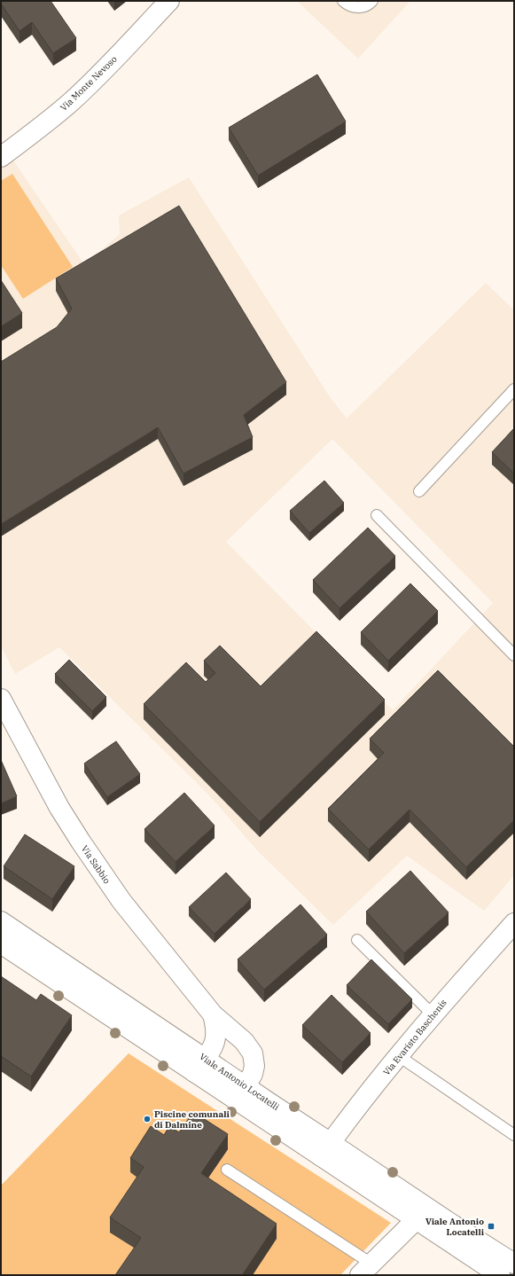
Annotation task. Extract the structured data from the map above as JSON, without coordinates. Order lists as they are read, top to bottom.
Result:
{
  "streets": {
    "street": [
      "Via Monte Nevoso",
      "Via Sabbio",
      "Via Evaristo Baschenis",
      "Viale Antonio Locatelli"
    ]
  },
  "crossings": [
    ["Via Sabbio", "Viale Antonio Locatelli"],
    ["Via Evaristo Baschenis", "Viale Antonio Locatelli"]
  ],
  "places": {
    "other": ["Piscine comunali di Dalmine"],
    "transit": ["Viale Antonio Locatelli"]
  }
}
